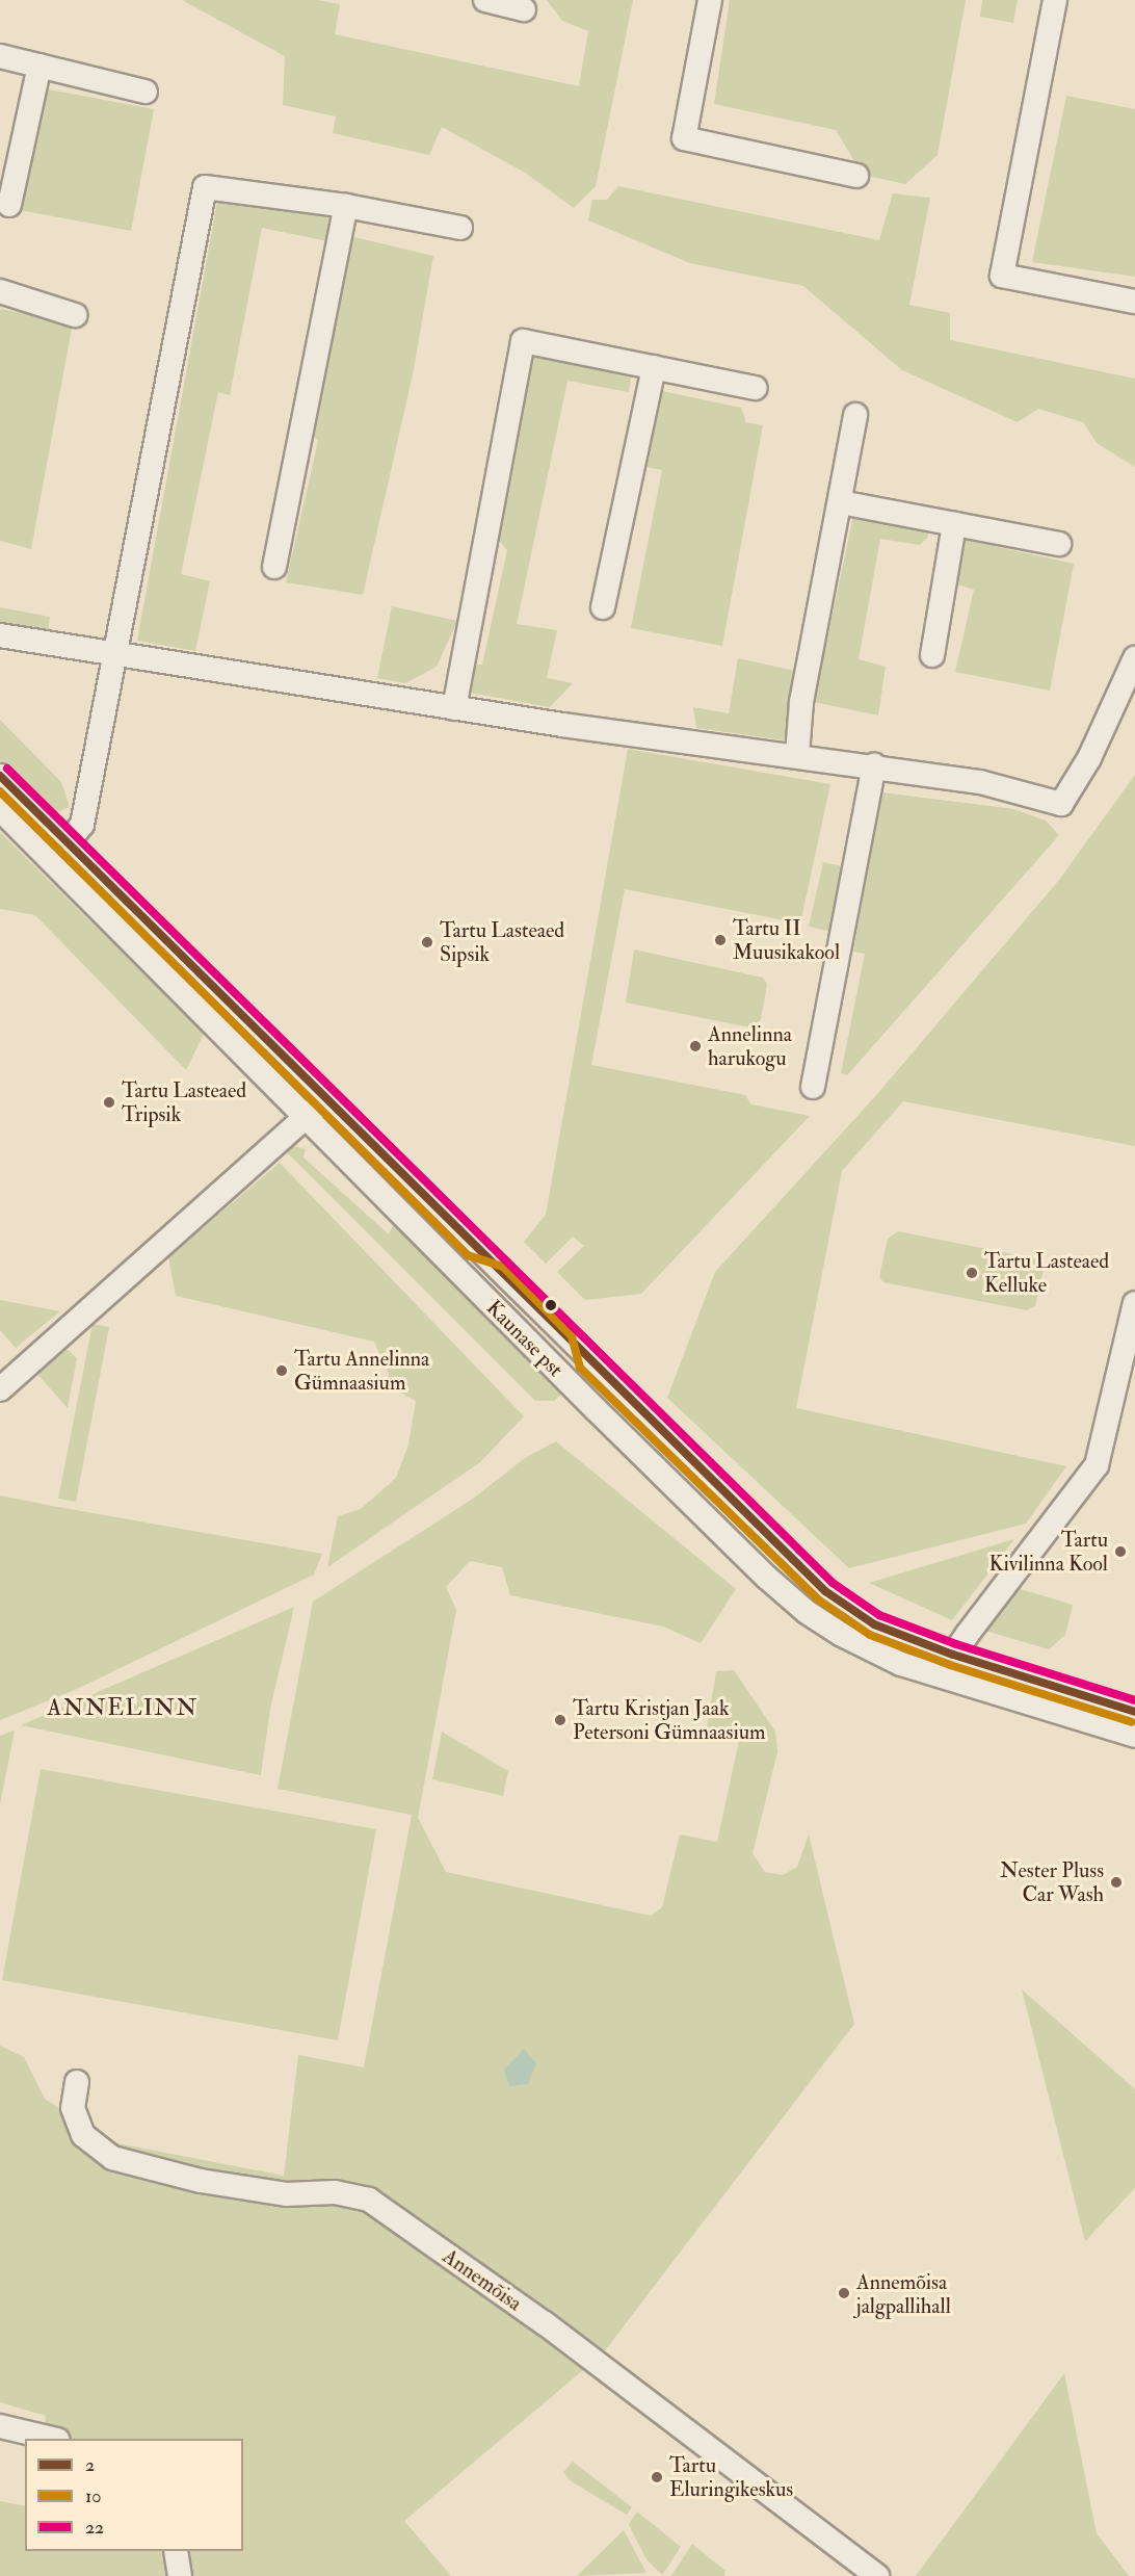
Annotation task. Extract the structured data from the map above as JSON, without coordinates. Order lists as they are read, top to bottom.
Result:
{
  "streets": {
    "street": ["Kaunase pst", "Annemõisa"]
  },
  "districts": ["ANNELINN"],
  "places": [
    "Tartu II Muusikakool",
    "Tartu Lasteaed Sipsik",
    "Annelinna harukogu",
    "Tartu Lasteaed Tripsik",
    "Tartu Lasteaed Kelluke",
    "Tartu Annelinna Gümnaasium",
    "Tartu Kivilinna Kool",
    "Tartu Kristjan Jaak Petersoni Gümnaasium",
    "Nester Pluss Car Wash",
    "Annemõisa jalgpallihall",
    "Tartu Eluringikeskus"
  ],
  "lines": ["transit line 22", "transit line 2", "transit line 10"],
  "legend": ["2", "10", "22"]
}
